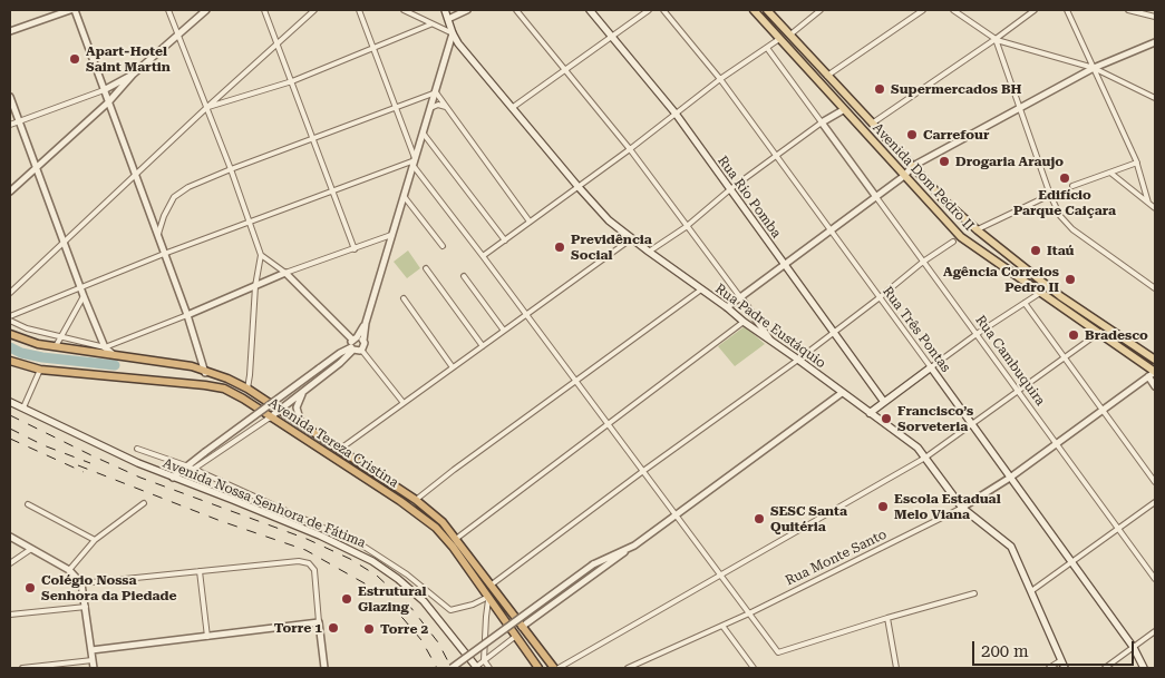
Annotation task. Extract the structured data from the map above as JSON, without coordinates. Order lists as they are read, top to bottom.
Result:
{
  "streets": {
    "highway": ["Avenida Tereza Cristina"],
    "main road": [
      "Avenida Dom Pedro II",
      "Rua Rio Pomba",
      "Rua Padre Eustáquio",
      "Rua Três Pontas",
      "Avenida Nossa Senhora de Fátima"
    ],
    "street": ["Rua Cambuquira", "Rua Monte Santo"]
  },
  "crossings": [
    ["Avenida Dom Pedro II", "Rua Monte Santo"],
    ["Rua Padre Eustáquio", "Rua Monte Santo"],
    ["Rua Três Pontas", "Rua Monte Santo"],
    ["Rua Cambuquira", "Rua Monte Santo"]
  ],
  "places": [
    "Apart-Hotel Saint Martin",
    "Supermercados BH",
    "Carrefour",
    "Drogaria Araujo",
    "Edifício Parque Caiçara",
    "Previdência Social",
    "Itaú",
    "Agência Correios Pedro II",
    "Bradesco",
    "Francisco’s Sorveteria",
    "Escola Estadual Melo Viana",
    "SESC Santa Quitéria",
    "Colégio Nossa Senhora da Piedade",
    "Estrutural Glazing",
    "Torre 1",
    "Torre 2"
  ],
  "scale_bar": "200 m"
}
